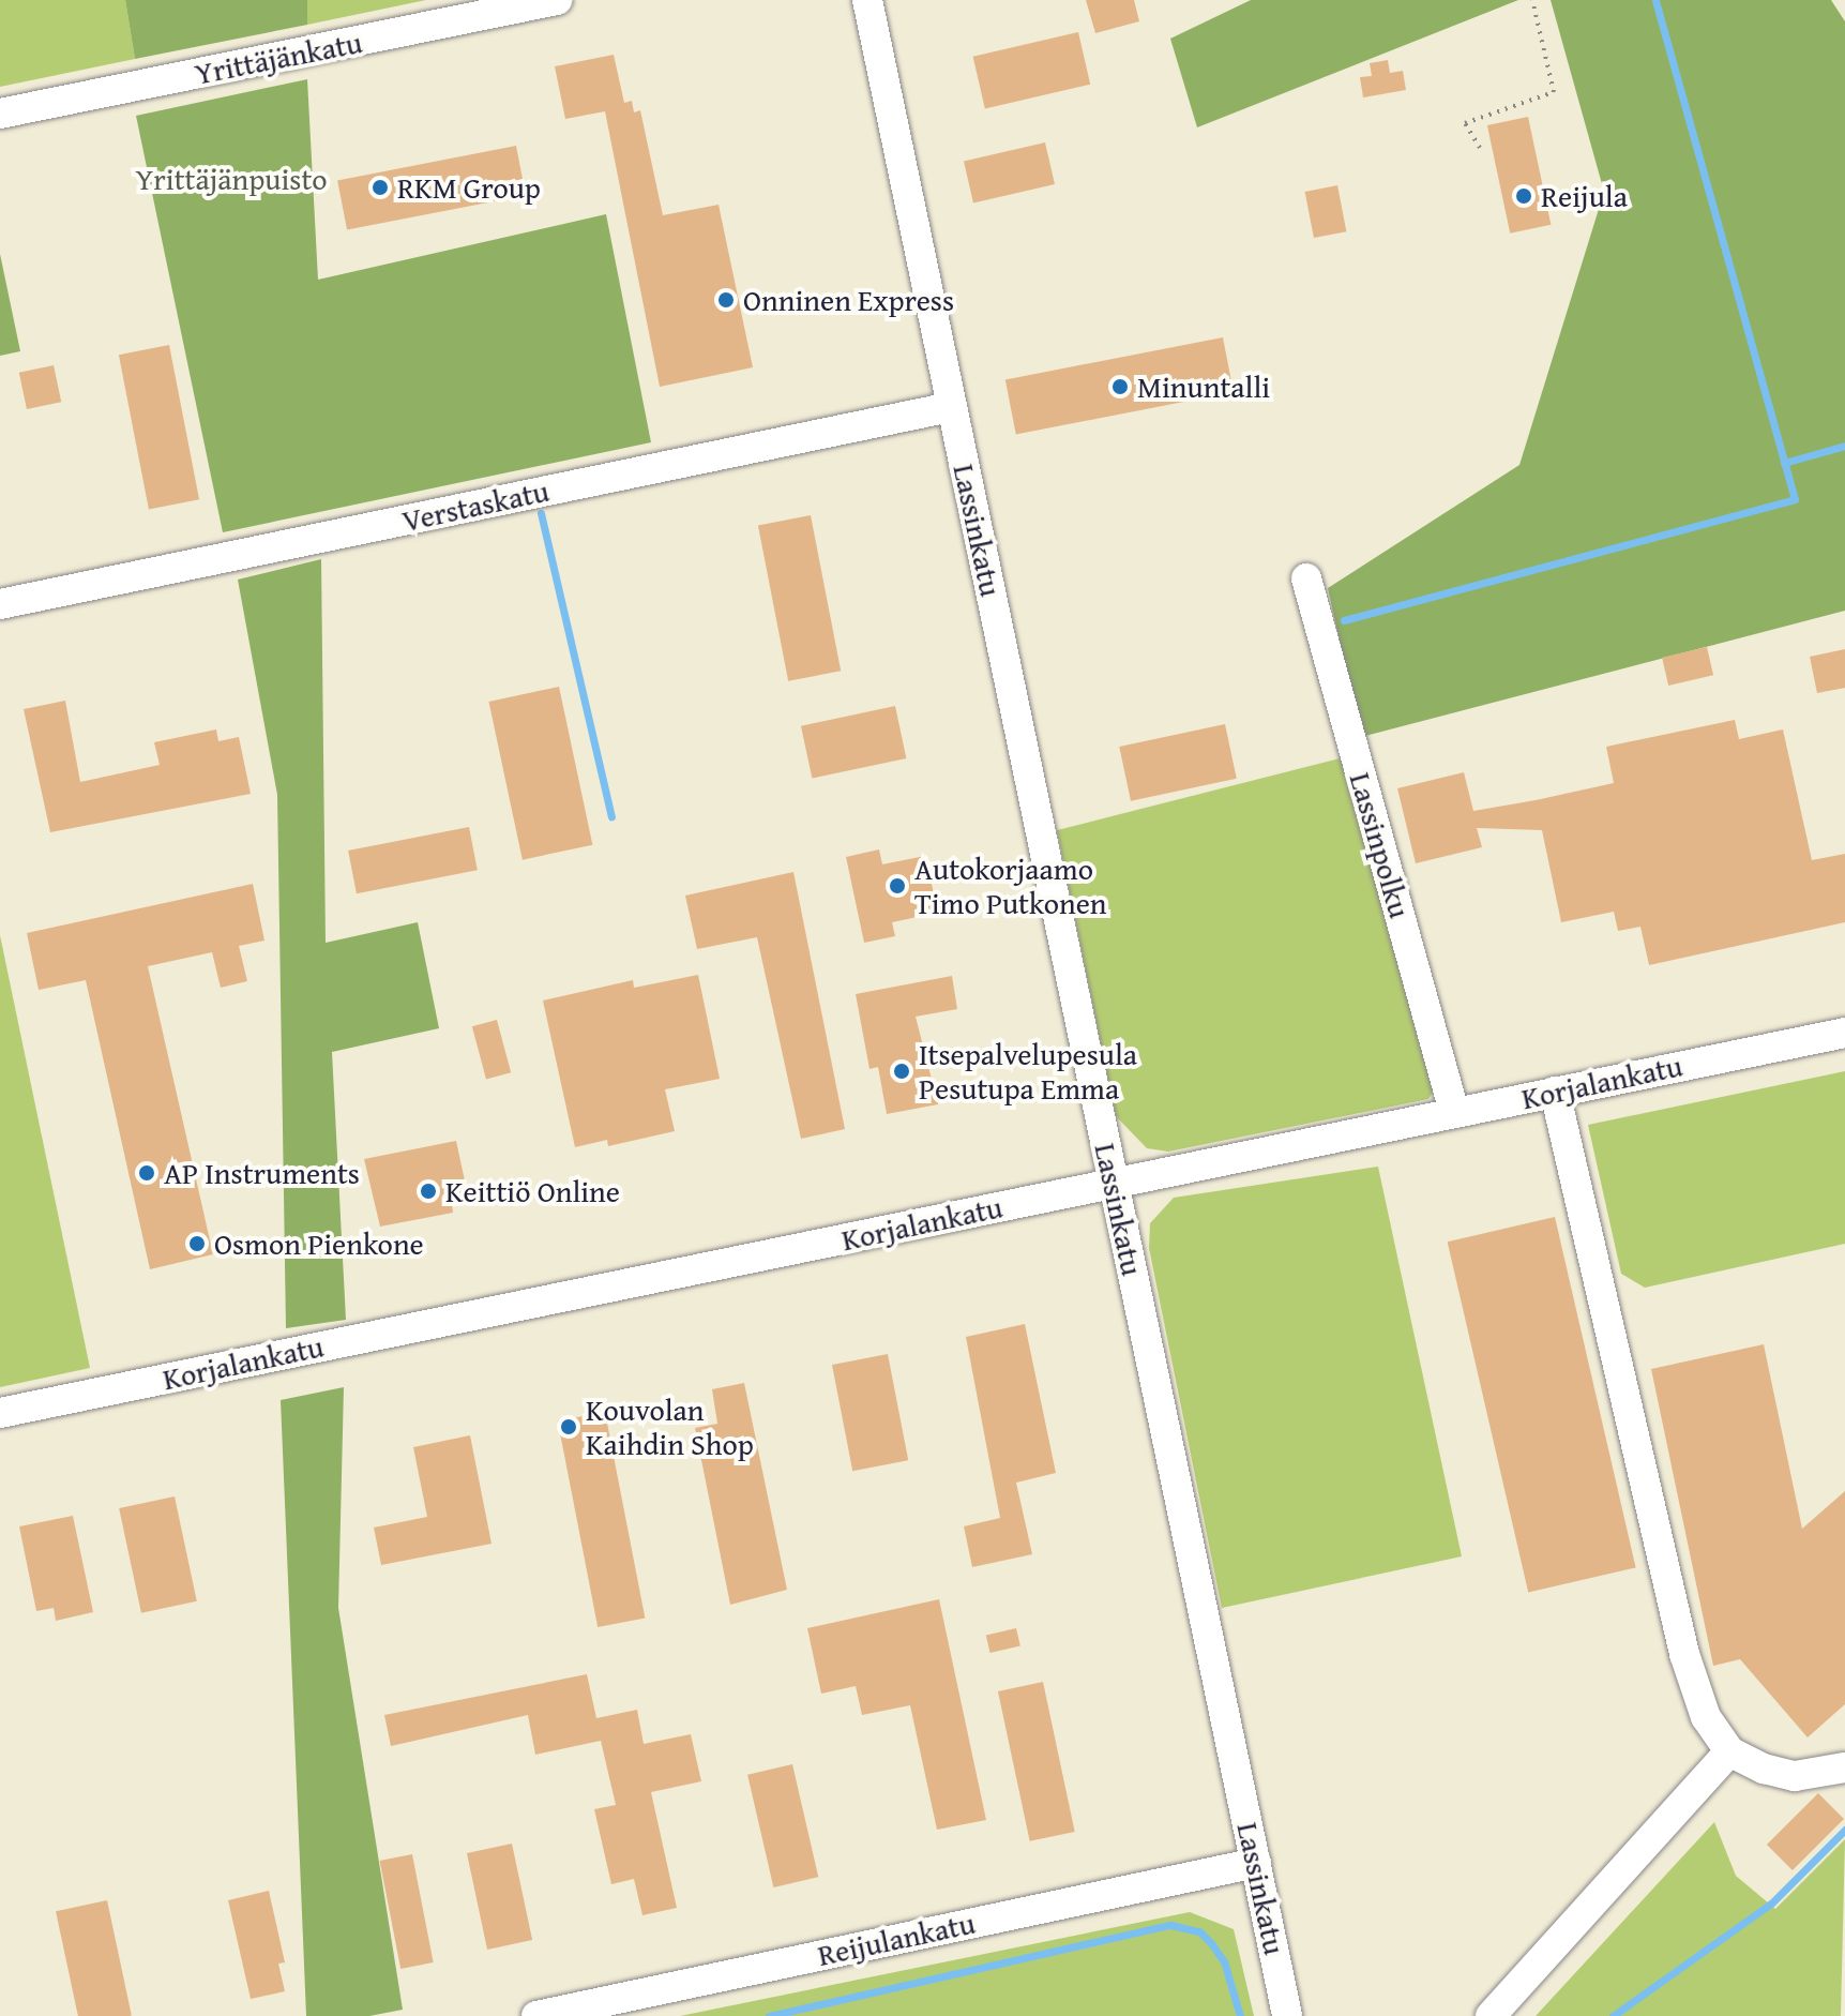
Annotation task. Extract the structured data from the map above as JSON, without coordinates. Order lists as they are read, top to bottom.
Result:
{
  "streets": {
    "street": [
      "Yrittäjänkatu",
      "Verstaskatu",
      "Lassinkatu",
      "Lassinpolku",
      "Korjalankatu",
      "Reijulankatu"
    ]
  },
  "crossings": [
    ["Verstaskatu", "Lassinkatu"],
    ["Lassinkatu", "Korjalankatu"],
    ["Lassinkatu", "Reijulankatu"],
    ["Lassinpolku", "Korjalankatu"]
  ],
  "parks": ["Yrittäjänpuisto"],
  "places": [
    "RKM Group",
    "Reijula",
    "Onninen Express",
    "Minuntalli",
    "Autokorjaamo Timo Putkonen",
    "Itsepalvelupesula Pesutupa Emma",
    "AP Instruments",
    "Keittiö Online",
    "Osmon Pienkone",
    "Kouvolan Kaihdin Shop"
  ]
}
